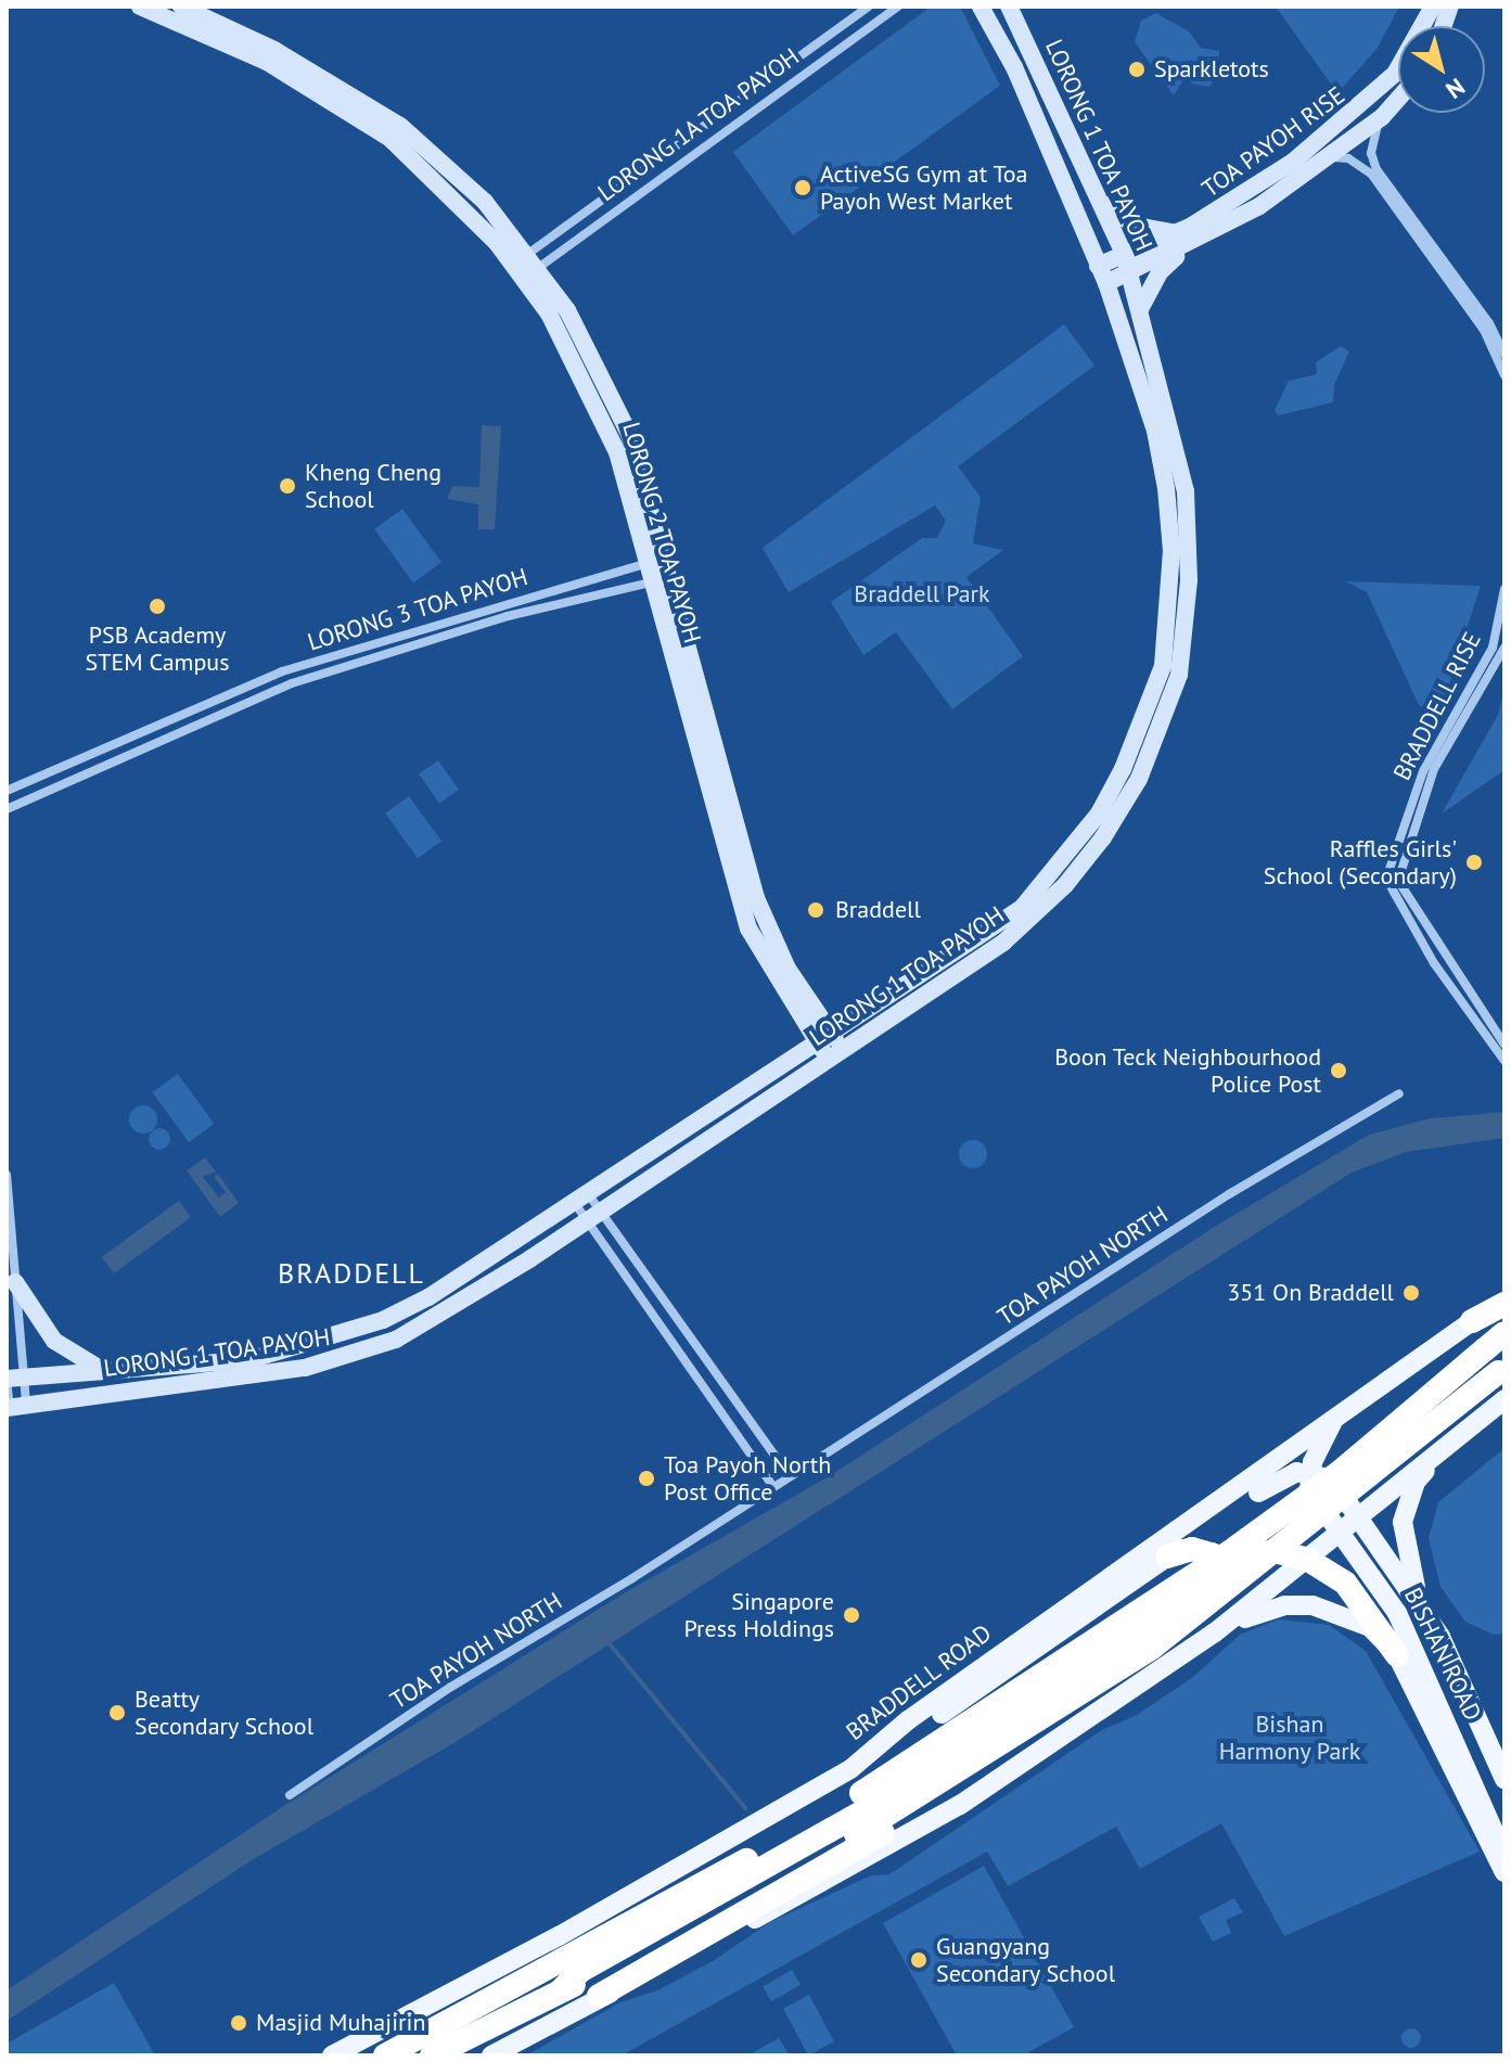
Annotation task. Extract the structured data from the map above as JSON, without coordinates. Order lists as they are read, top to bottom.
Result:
{
  "streets": {
    "main road": [
      "TOA PAYOH RISE",
      "LORONG 1 TOA PAYOH",
      "LORONG 2 TOA PAYOH",
      "BISHAN ROAD",
      "BRADDELL ROAD"
    ],
    "street": [
      "LORONG 1A TOA PAYOH",
      "LORONG 3 TOA PAYOH",
      "BRADDELL RISE",
      "TOA PAYOH NORTH"
    ]
  },
  "crossings": [
    ["LORONG 1A TOA PAYOH", "LORONG 2 TOA PAYOH"],
    ["TOA PAYOH RISE", "LORONG 1 TOA PAYOH"],
    ["LORONG 1 TOA PAYOH", "LORONG 2 TOA PAYOH"],
    ["LORONG 2 TOA PAYOH", "LORONG 3 TOA PAYOH"]
  ],
  "districts": ["BRADDELL"],
  "parks": ["Braddell Park", "Bishan Harmony Park"],
  "places": [
    "Sparkletots",
    "ActiveSG Gym at Toa Payoh West Market",
    "Kheng Cheng School",
    "PSB Academy STEM Campus",
    "Raffles Girls' School (Secondary)",
    "Braddell",
    "Boon Teck Neighbourhood Police Post",
    "351 On Braddell",
    "Toa Payoh North Post Office",
    "Singapore Press Holdings",
    "Beatty Secondary School",
    "Guangyang Secondary School",
    "Masjid Muhajirin"
  ],
  "north": "bottom right"
}
